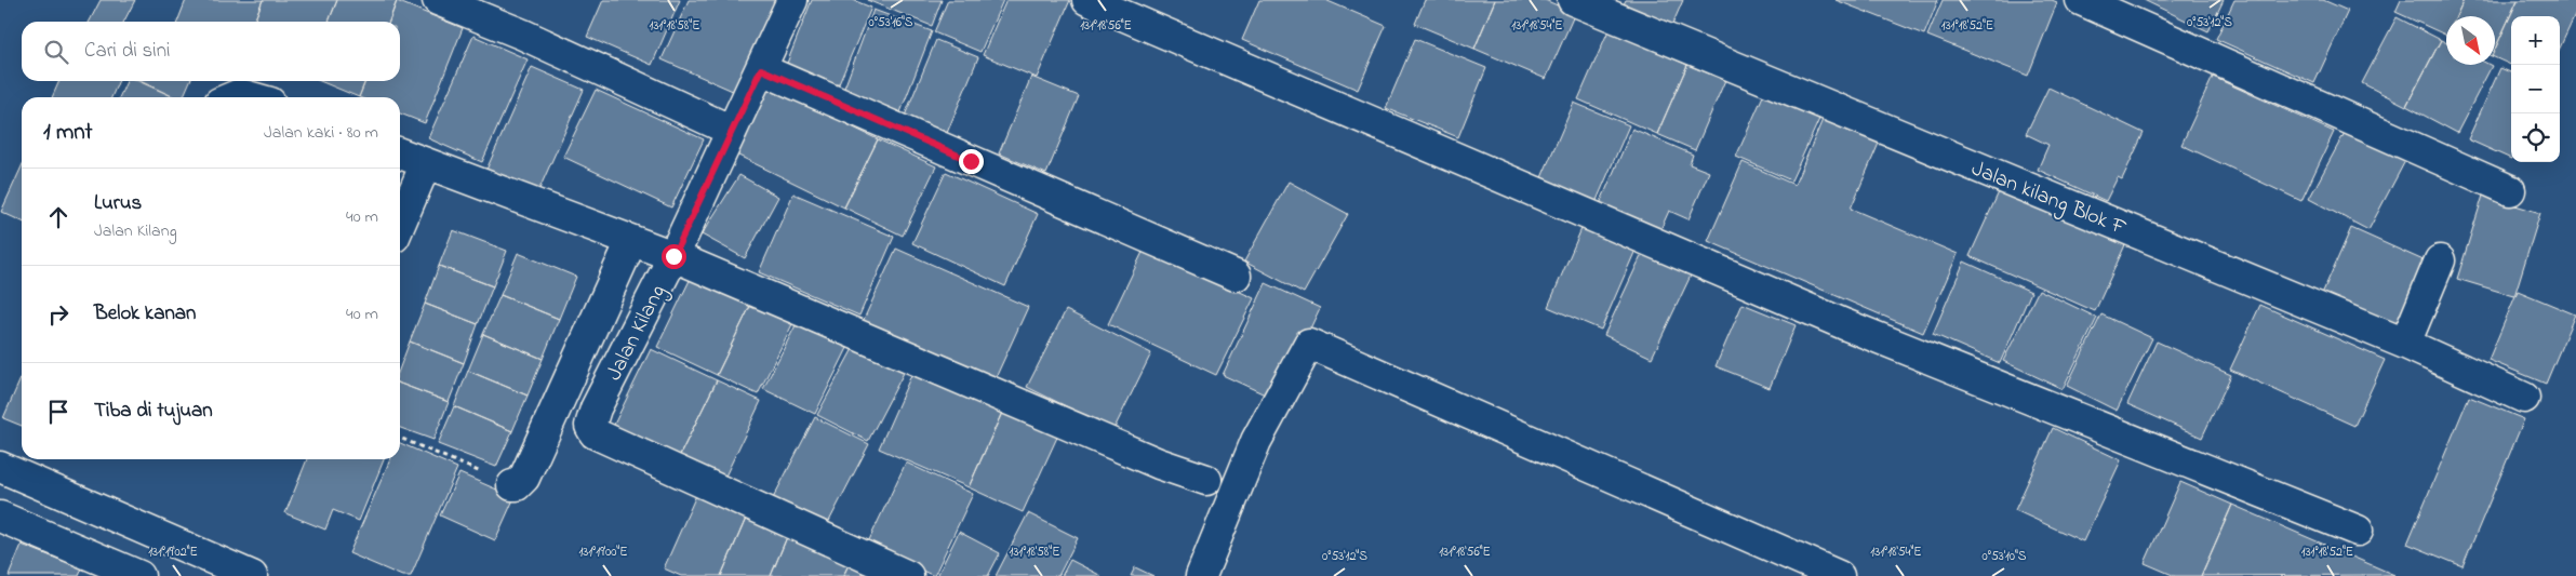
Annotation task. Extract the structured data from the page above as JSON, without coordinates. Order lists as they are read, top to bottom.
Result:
{
  "streets": {
    "street": ["Jalan kilang Blok F", "Jalan Kilang"]
  },
  "north": "bottom right",
  "page": {
    "map_buttons": ["+", "−"],
    "search": "Cari di sini",
    "heading": ["1 mnt", "Jalan kaki · 80 m"],
    "list": [
      ["Lurus", "Jalan Kilang", "40 m"],
      ["Belok kanan", "40 m"],
      "Tiba di tujuan"
    ]
  },
  "coordinates": [
    "0°53'16\"S",
    "0°53'12\"S",
    "131°18'58\"E",
    "131°18'56\"E",
    "131°18'54\"E",
    "131°18'52\"E",
    "131°19'02\"E",
    "131°19'00\"E",
    "0°53'10\"S"
  ]
}
